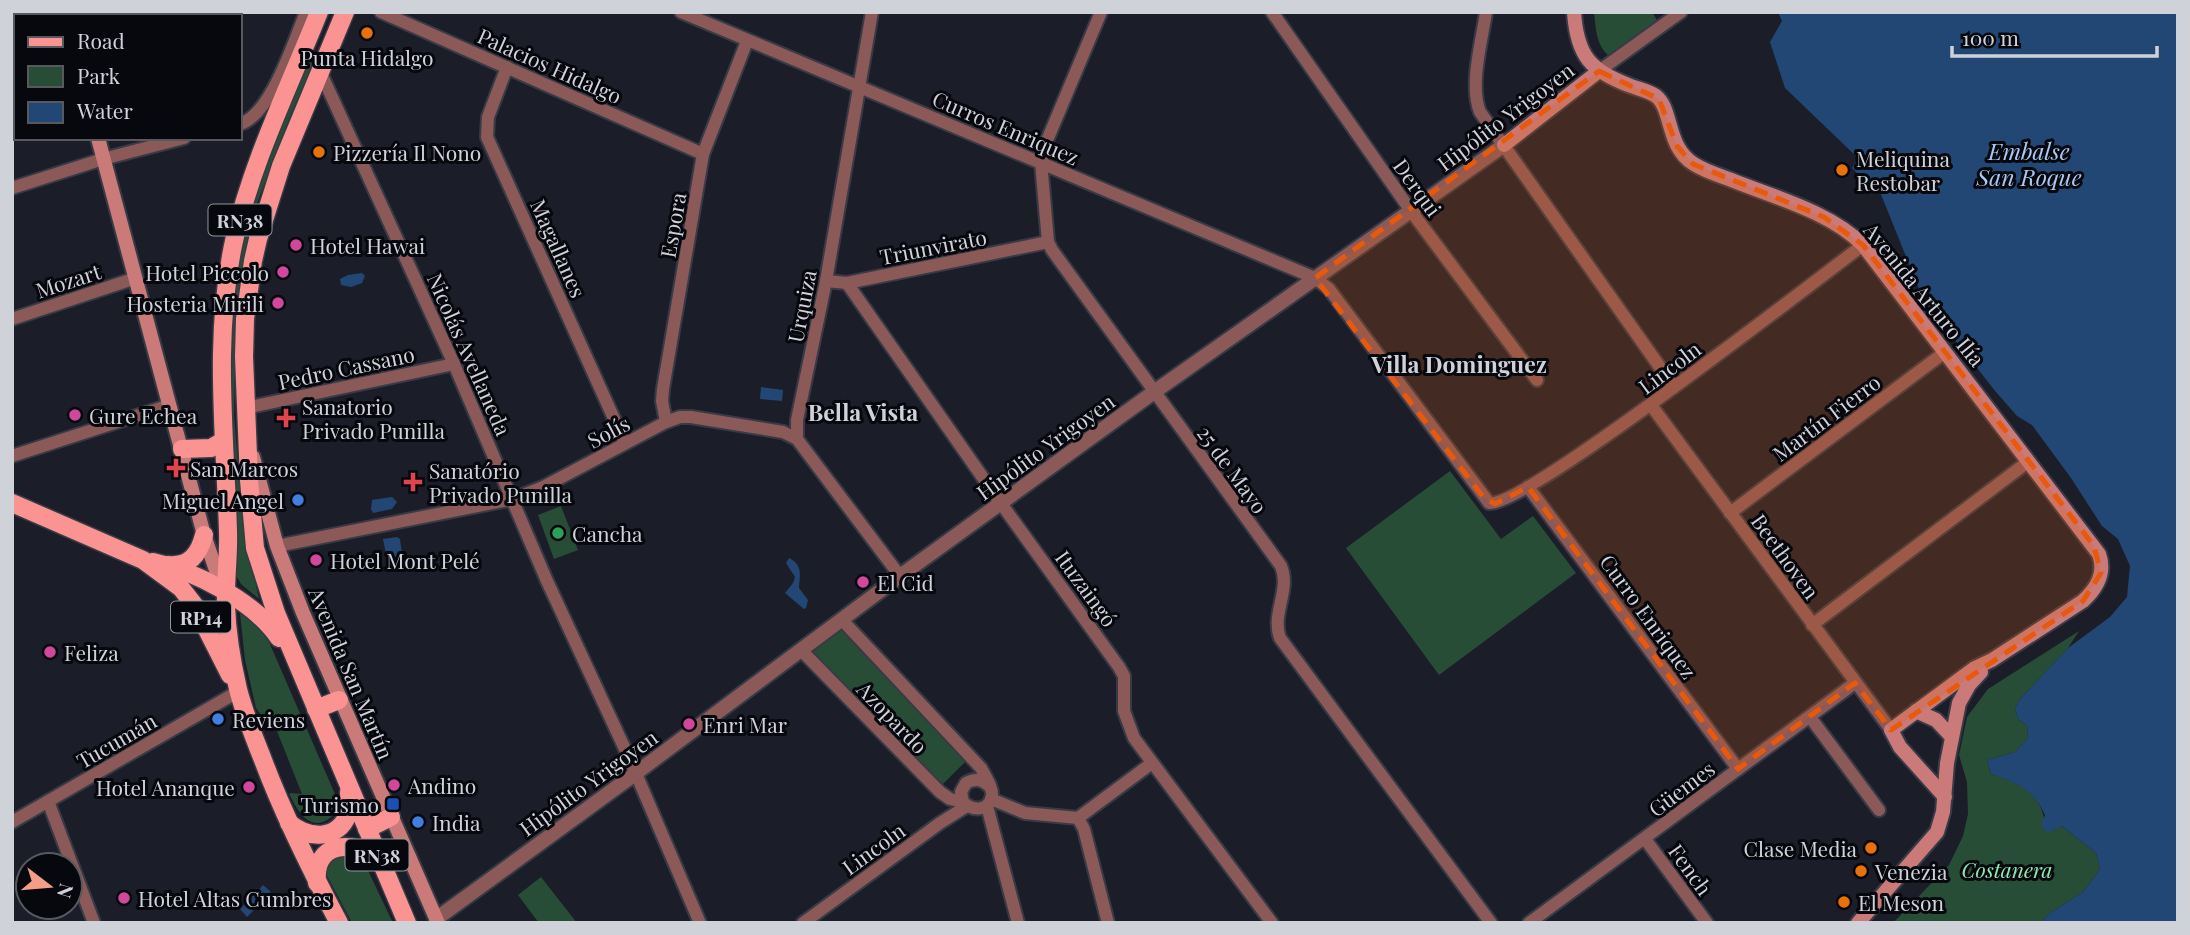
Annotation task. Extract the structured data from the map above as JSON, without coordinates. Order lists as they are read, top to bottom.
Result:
{
  "streets": {
    "main road": [
      "Hipólito Yrigoyen",
      "RN38",
      "Avenida Arturo Ilía",
      "RP14",
      "Avenida San Martín"
    ],
    "street": [
      "Palacios Hidalgo",
      "Curros Enriquez",
      "Derqui",
      "Espora",
      "Triunvirato",
      "Magallanes",
      "Mozart",
      "Urquiza",
      "Nicolás Avellaneda",
      "Pedro Cassano",
      "Lincoln",
      "Martín Fierro",
      "Solís",
      "25 de Mayo",
      "Beethoven",
      "Ituzaingó",
      "Curro Enriquez",
      "Azopardo",
      "Tucumán",
      "Güemes",
      "Fench"
    ]
  },
  "crossings": [
    ["Palacios Hidalgo", "Espora"],
    ["Palacios Hidalgo", "Magallanes"],
    ["Hipólito Yrigoyen", "Curros Enriquez"],
    ["Hipólito Yrigoyen", "Derqui"],
    ["Hipólito Yrigoyen", "Avenida Arturo Ilía"],
    ["Hipólito Yrigoyen", "Nicolás Avellaneda"],
    ["Hipólito Yrigoyen", "Lincoln"],
    ["Hipólito Yrigoyen", "25 de Mayo"],
    ["Hipólito Yrigoyen", "Ituzaingó"],
    ["Hipólito Yrigoyen", "Avenida San Martín"],
    ["Hipólito Yrigoyen", "Azopardo"],
    ["Curros Enriquez", "Espora"],
    ["Curros Enriquez", "Urquiza"],
    ["Curros Enriquez", "Lincoln"],
    ["RN38", "Nicolás Avellaneda"],
    ["RN38", "Pedro Cassano"],
    ["RN38", "RP14"],
    ["RN38", "Avenida San Martín"],
    ["RN38", "Tucumán"],
    ["Espora", "Solís"],
    ["Triunvirato", "Urquiza"],
    ["Triunvirato", "25 de Mayo"],
    ["Triunvirato", "Ituzaingó"],
    ["Magallanes", "Solís"],
    ["Avenida Arturo Ilía", "Lincoln"],
    ["Avenida Arturo Ilía", "Martín Fierro"],
    ["Avenida Arturo Ilía", "Beethoven"],
    ["Urquiza", "Solís"],
    ["Nicolás Avellaneda", "Pedro Cassano"],
    ["Nicolás Avellaneda", "Solís"],
    ["Lincoln", "Beethoven"],
    ["Lincoln", "Curro Enriquez"],
    ["Lincoln", "Azopardo"],
    ["Martín Fierro", "Beethoven"],
    ["Solís", "Avenida San Martín"],
    ["Beethoven", "Güemes"],
    ["Curro Enriquez", "Güemes"],
    ["RP14", "Tucumán"],
    ["Güemes", "Fench"]
  ],
  "districts": ["Villa Dominguez", "Bella Vista"],
  "water": ["Embalse San Roque"],
  "parks": ["Costanera"],
  "places": {
    "other": [
      "Punta Hidalgo",
      "Pizzería Il Nono",
      "Meliquina Restobar",
      "Hotel Hawai",
      "Hotel Piccolo",
      "Hosteria Mirili",
      "Gure Echea",
      "Miguel Angel",
      "Cancha",
      "Hotel Mont Pelé",
      "El Cid",
      "Feliza",
      "Reviens",
      "Enri Mar",
      "Andino",
      "Hotel Ananque",
      "India",
      "Clase Media",
      "Venezia",
      "Hotel Altas Cumbres",
      "El Meson"
    ],
    "health": ["Sanatorio Privado Punilla", "San Marcos", "Sanatório Privado Punilla"],
    "transit": ["Turismo"]
  },
  "legend": ["Road", "Park", "Water"],
  "scale_bar": "100 m",
  "north": "right"
}
